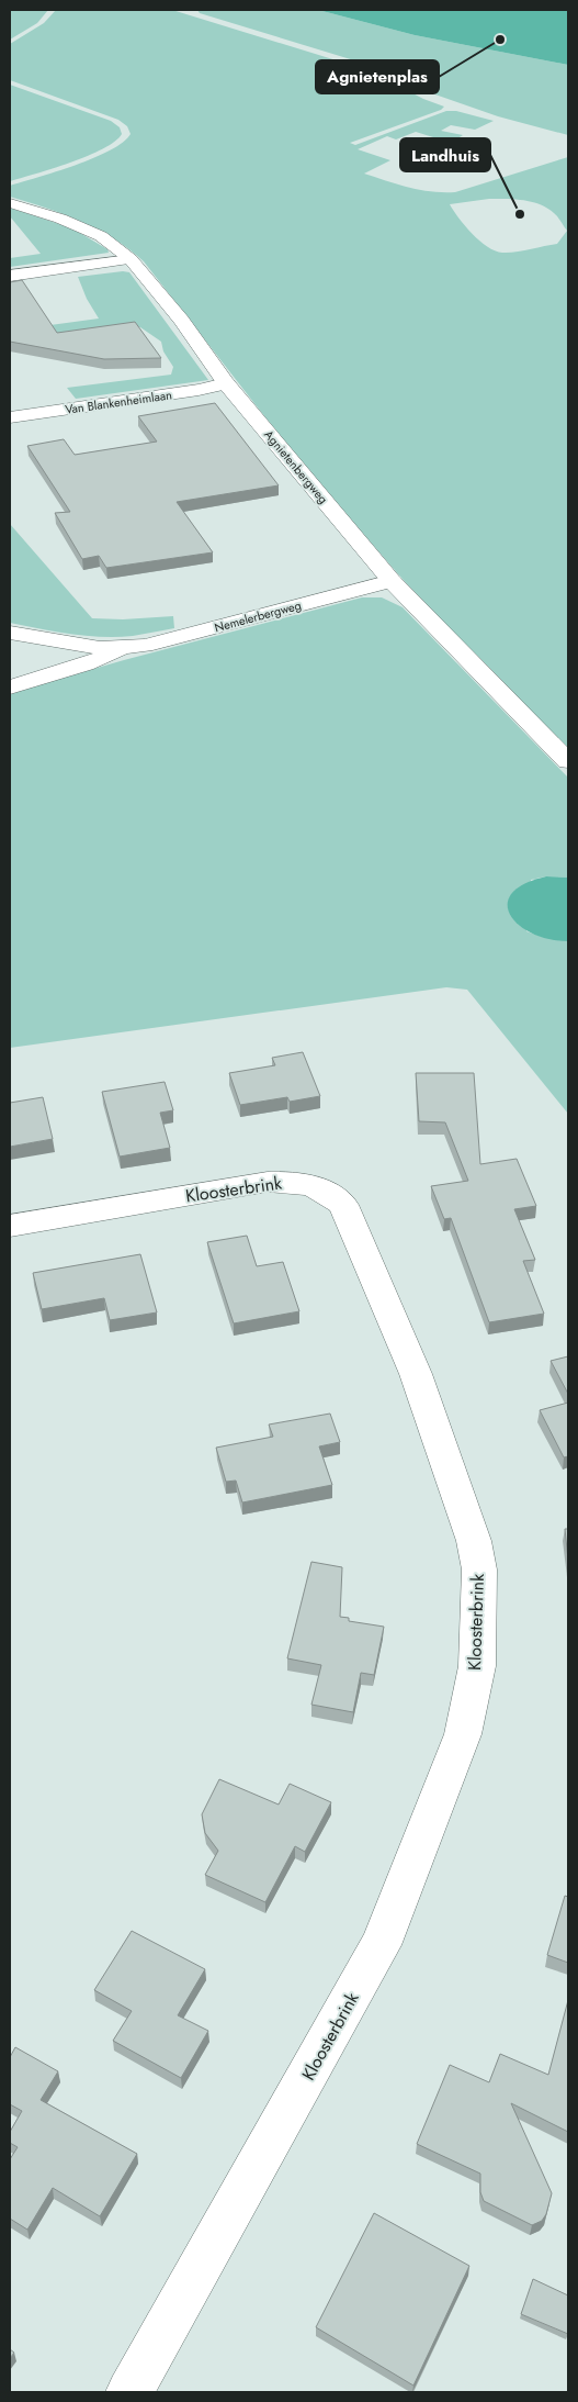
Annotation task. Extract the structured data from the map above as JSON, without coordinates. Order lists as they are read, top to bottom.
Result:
{
  "streets": {
    "street": [
      "Van Blankenheimlaan",
      "Agnietenbergweg",
      "Nemelerbergweg",
      "Kloosterbrink"
    ]
  },
  "crossings": [
    ["Van Blankenheimlaan", "Agnietenbergweg"],
    ["Agnietenbergweg", "Nemelerbergweg"]
  ],
  "places": ["Agnietenplas", "Landhuis"]
}
